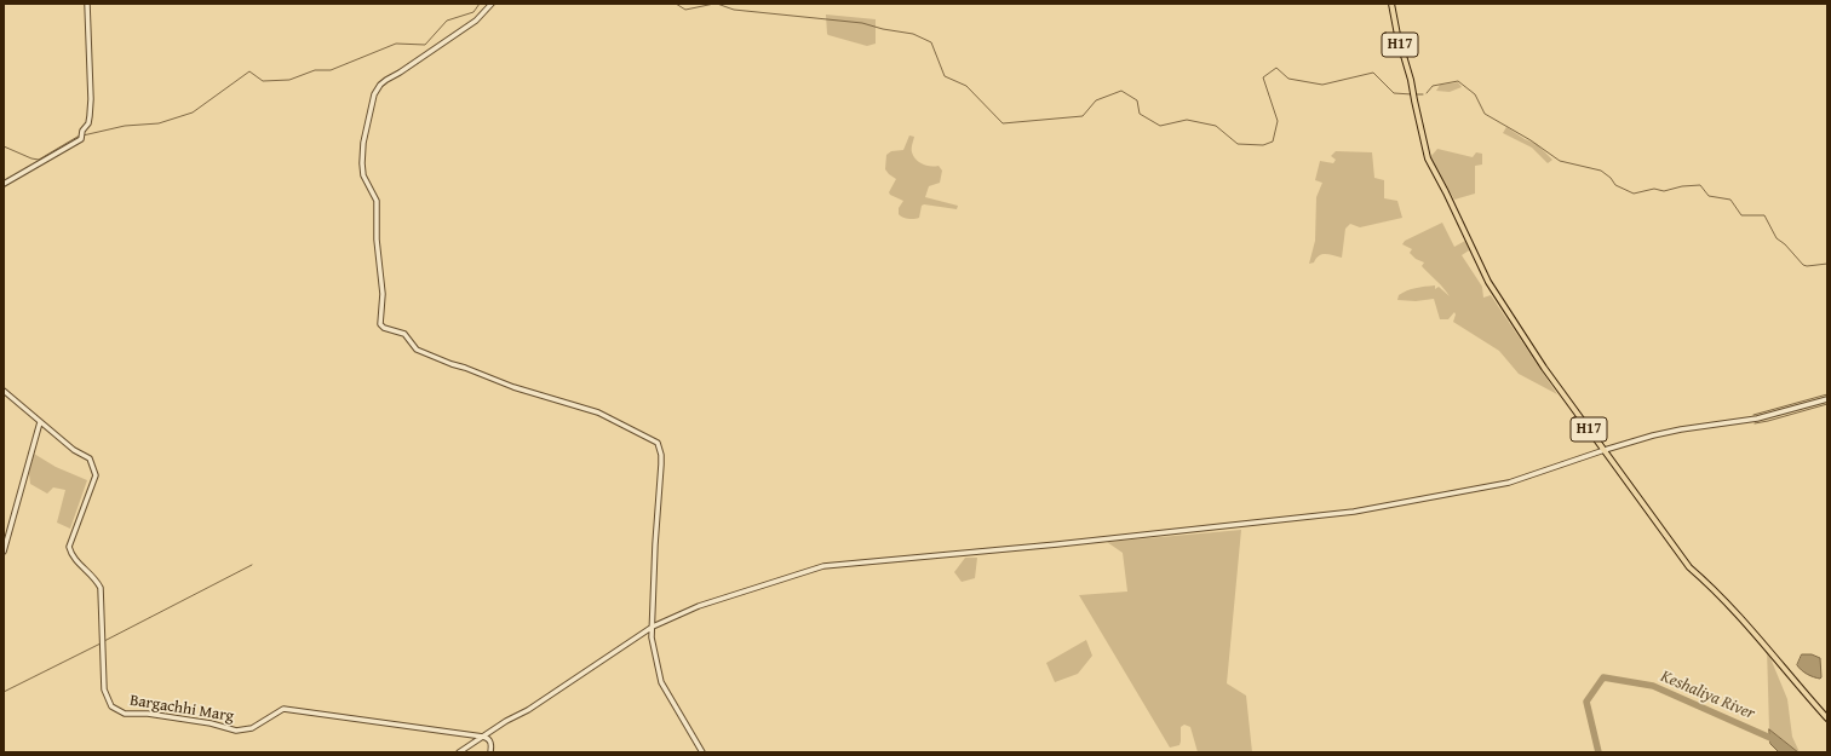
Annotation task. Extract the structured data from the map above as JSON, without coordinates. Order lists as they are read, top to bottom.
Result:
{
  "streets": {
    "main road": ["H17"],
    "street": ["Bargachhi Marg"]
  },
  "water": ["Keshaliya River"]
}
